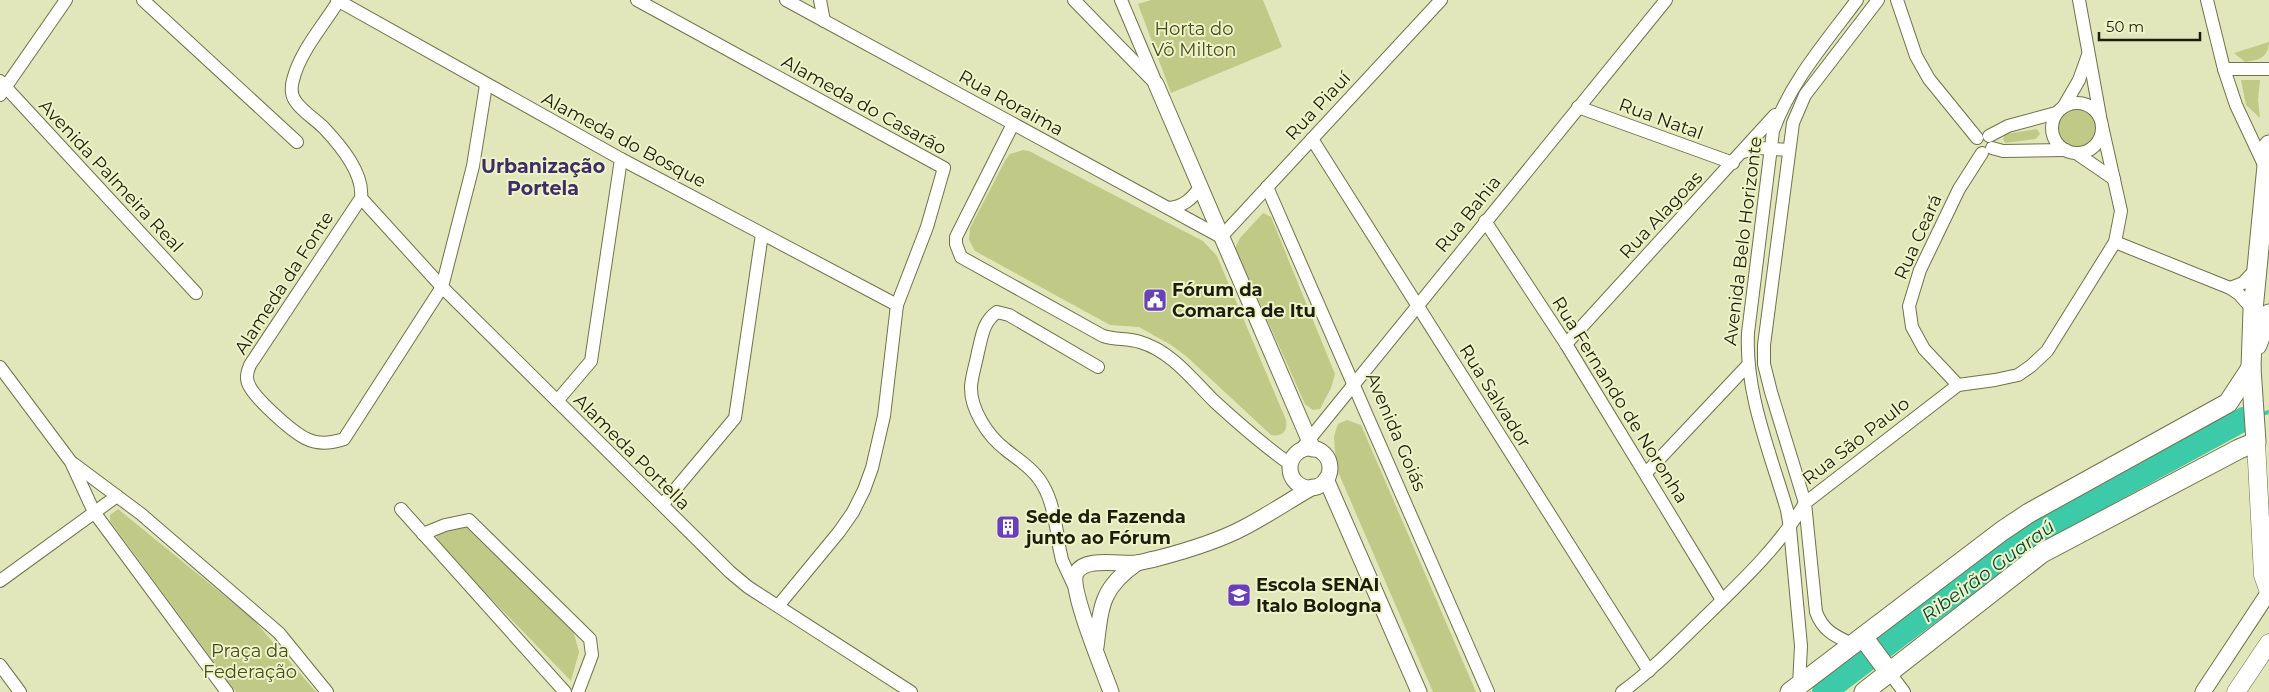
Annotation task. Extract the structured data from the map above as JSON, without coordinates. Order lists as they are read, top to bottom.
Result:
{
  "streets": {
    "street": [
      "Rua Roraima",
      "Alameda do Casarão",
      "Rua Piauí",
      "Rua Natal",
      "Alameda do Bosque",
      "Avenida Palmeira Real",
      "Rua Bahia",
      "Rua Alagoas",
      "Rua Ceará",
      "Avenida Belo Horizonte",
      "Alameda da Fonte",
      "Rua Salvador",
      "Rua Fernando de Noronha",
      "Avenida Goiás",
      "Rua São Paulo",
      "Alameda Portella"
    ]
  },
  "crossings": [
    ["Rua Roraima", "Rua Piauí"],
    ["Alameda do Casarão", "Alameda do Bosque"],
    ["Alameda do Casarão", "Alameda Portella"],
    ["Rua Piauí", "Rua Salvador"],
    ["Rua Piauí", "Avenida Goiás"],
    ["Rua Natal", "Rua Bahia"],
    ["Rua Natal", "Rua Alagoas"],
    ["Alameda do Bosque", "Alameda da Fonte"],
    ["Rua Bahia", "Rua Salvador"],
    ["Rua Bahia", "Rua Fernando de Noronha"],
    ["Rua Bahia", "Avenida Goiás"],
    ["Rua Alagoas", "Avenida Belo Horizonte"],
    ["Rua Alagoas", "Rua Fernando de Noronha"],
    ["Rua Ceará", "Rua São Paulo"],
    ["Avenida Belo Horizonte", "Rua São Paulo"],
    ["Alameda da Fonte", "Alameda Portella"],
    ["Rua Salvador", "Rua São Paulo"],
    ["Rua Fernando de Noronha", "Rua São Paulo"]
  ],
  "districts": ["Urbanização Portela"],
  "water": ["Ribeirão Guaraú"],
  "parks": ["Horta do Võ Milton", "Praça da Federação"],
  "places": {
    "public building": ["Fórum da Comarca de Itu"],
    "building": ["Sede da Fazenda junto ao Fórum"],
    "school or university": ["Escola SENAI Italo Bologna"]
  },
  "scale_bar": "50 m"
}
